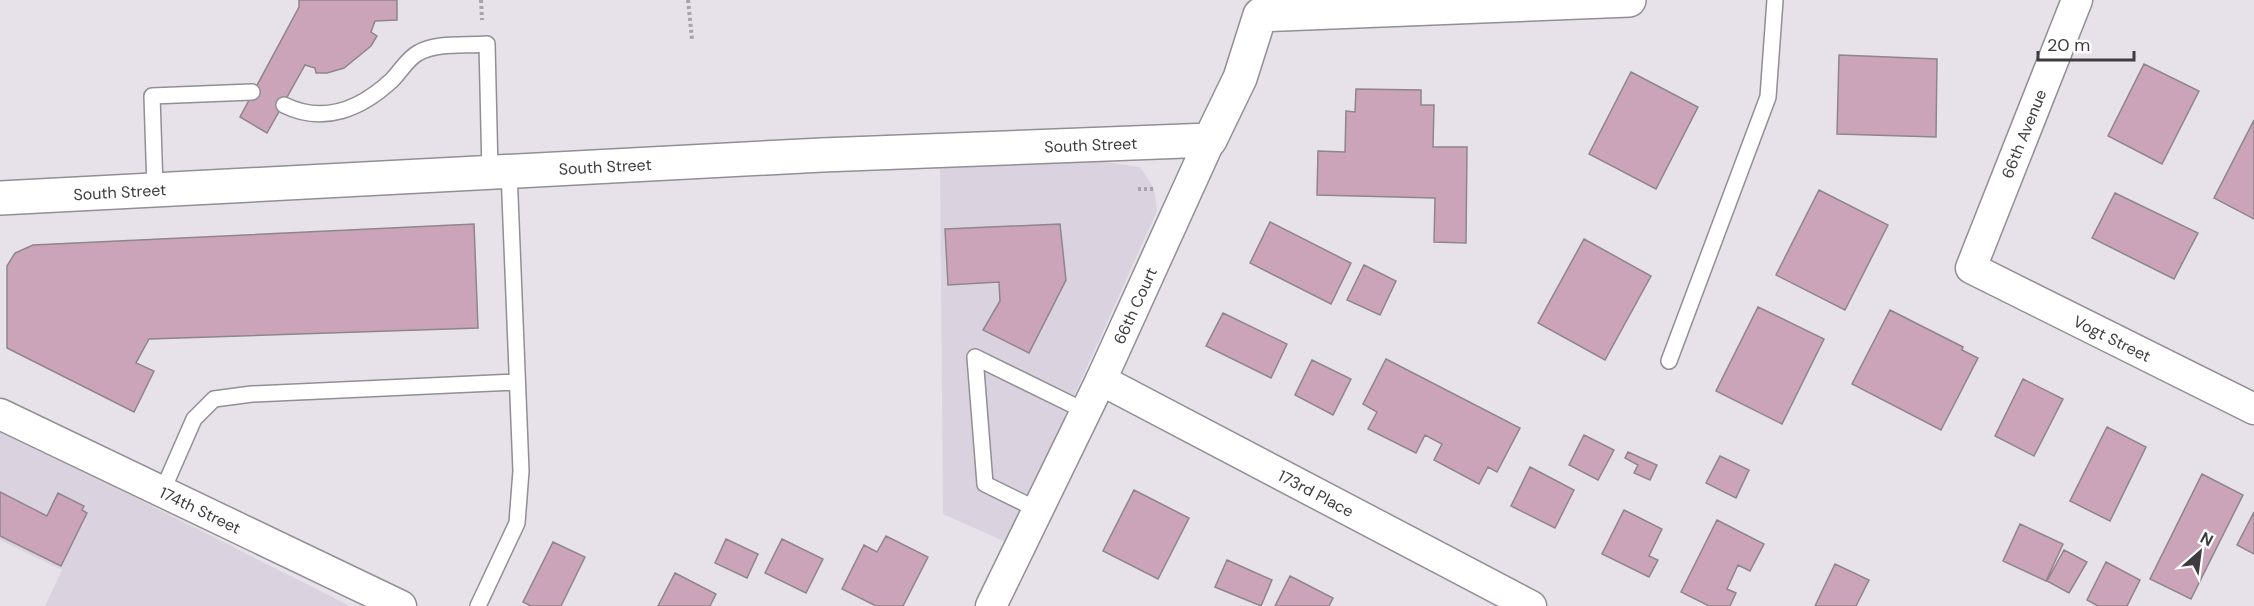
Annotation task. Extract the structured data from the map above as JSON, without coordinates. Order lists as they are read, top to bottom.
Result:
{
  "streets": {
    "street": [
      "66th Avenue",
      "South Street",
      "66th Court",
      "Vogt Street",
      "173rd Place",
      "174th Street"
    ]
  },
  "crossings": [
    ["66th Avenue", "Vogt Street"],
    ["South Street", "66th Court"],
    ["66th Court", "173rd Place"]
  ],
  "scale_bar": "20 m",
  "north": "top right"
}
